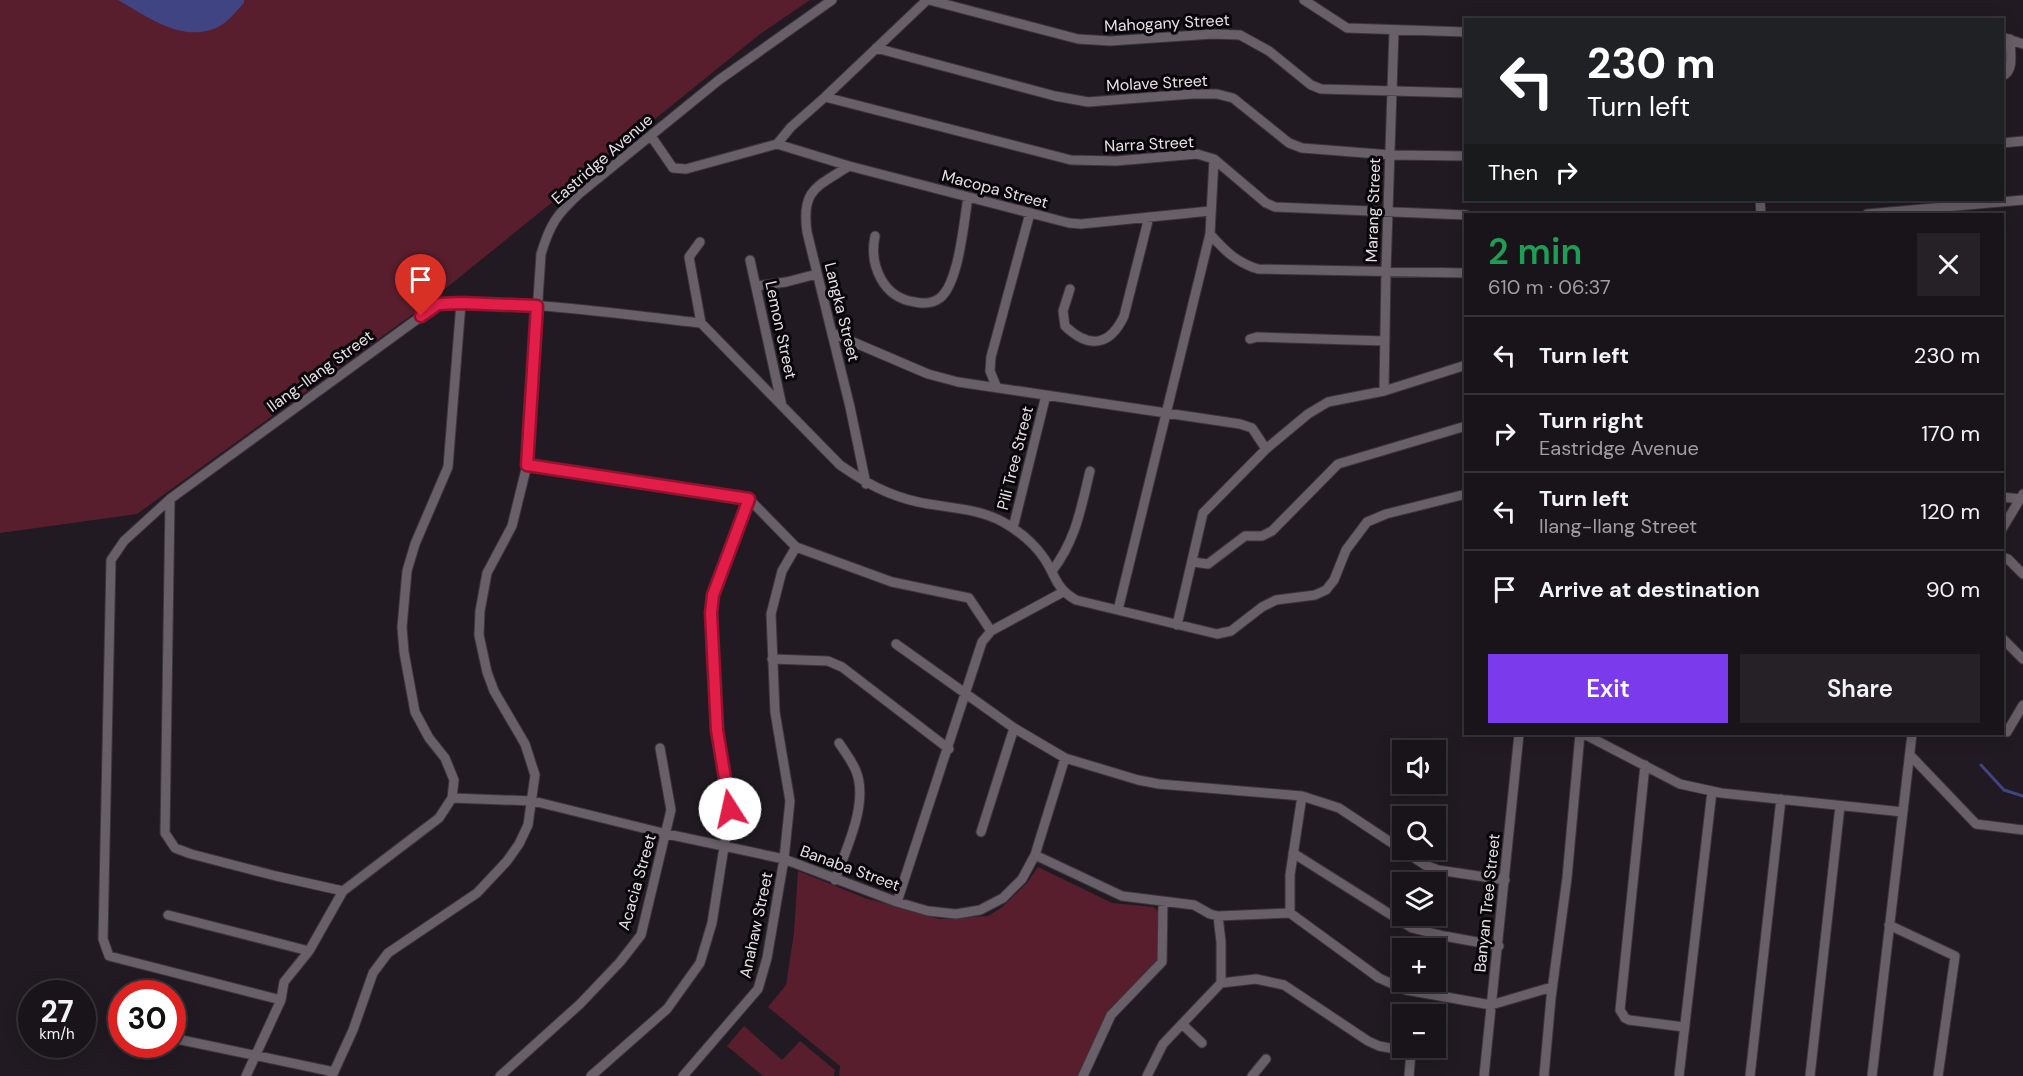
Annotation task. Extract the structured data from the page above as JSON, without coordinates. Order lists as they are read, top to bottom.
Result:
{
  "streets": {
    "street": [
      "Mahogany Street",
      "Molave Street",
      "Narra Street",
      "Eastridge Avenue",
      "Macopa Street",
      "Marang Street",
      "Langka Street",
      "Lemon Street",
      "Ilang-Ilang Street",
      "Pili Tree Street",
      "Banaba Street",
      "Acacia Street",
      "Banyan Tree Street",
      "Anahaw Street"
    ]
  },
  "crossings": [
    ["Mahogany Street", "Marang Street"],
    ["Molave Street", "Marang Street"],
    ["Narra Street", "Marang Street"],
    ["Eastridge Avenue", "Ilang-Ilang Street"],
    ["Eastridge Avenue", "Banaba Street"],
    ["Macopa Street", "Langka Street"],
    ["Banaba Street", "Acacia Street"],
    ["Banaba Street", "Anahaw Street"]
  ],
  "page": {
    "turn": ["230 m", "Turn left"],
    "then": "Then",
    "heading": ["2 min", "610 m · 06:37"],
    "list": [
      {
        "name": "Turn left",
        "value": "230 m"
      },
      {
        "name": "Turn right",
        "note": "Eastridge Avenue",
        "value": "170 m"
      },
      {
        "name": "Turn left",
        "note": "Ilang-Ilang Street",
        "value": "120 m"
      },
      {
        "name": "Arrive at destination",
        "value": "90 m"
      }
    ],
    "buttons": ["Exit", "Share"],
    "map_buttons": ["+", "−"],
    "speed": "27 km/h",
    "limit": "30"
  }
}
